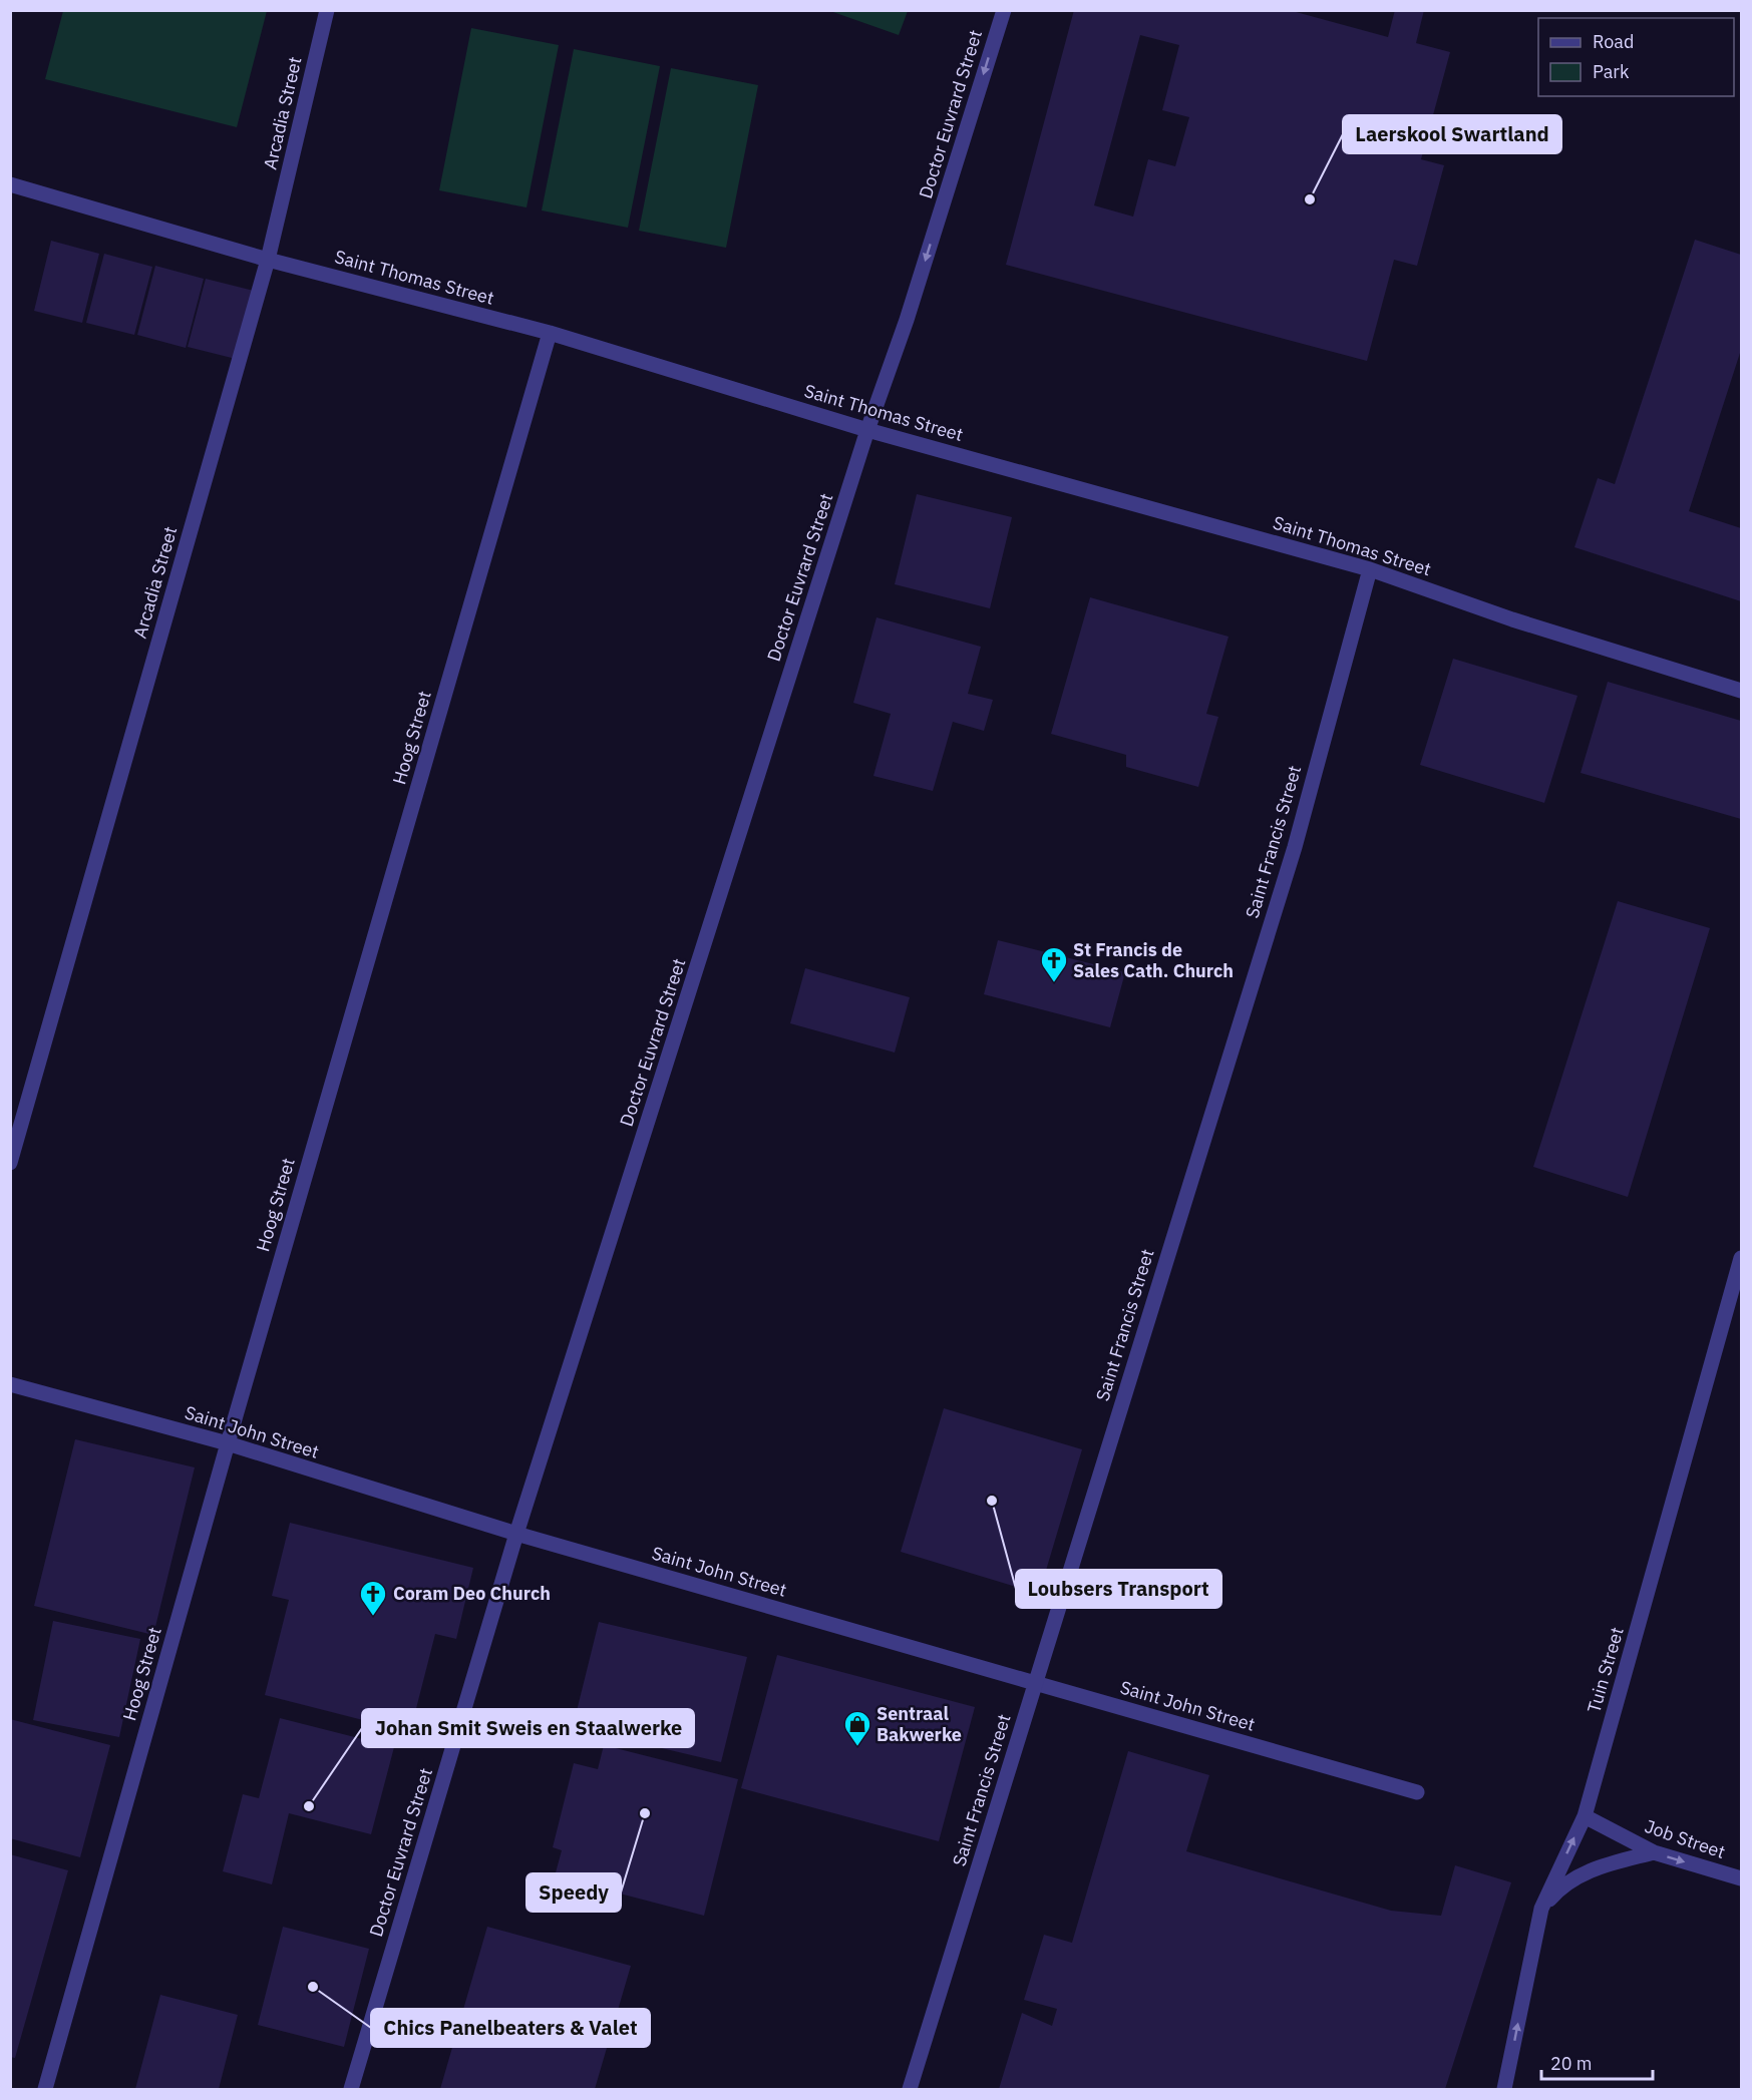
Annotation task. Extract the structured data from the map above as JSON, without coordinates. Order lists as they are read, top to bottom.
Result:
{
  "streets": {
    "street": [
      "Arcadia Street",
      "Doctor Euvrard Street",
      "Saint Thomas Street",
      "Hoog Street",
      "Saint Francis Street",
      "Saint John Street",
      "Tuin Street",
      "Job Street"
    ]
  },
  "crossings": [
    ["Arcadia Street", "Saint Thomas Street"],
    ["Doctor Euvrard Street", "Saint Thomas Street"],
    ["Doctor Euvrard Street", "Saint John Street"],
    ["Saint Thomas Street", "Hoog Street"],
    ["Saint Thomas Street", "Saint Francis Street"],
    ["Hoog Street", "Saint John Street"],
    ["Saint Francis Street", "Saint John Street"],
    ["Tuin Street", "Job Street"]
  ],
  "one_way": ["Job Street"],
  "places": {
    "other": [
      "Laerskool Swartland",
      "Loubsers Transport",
      "Johan Smit Sweis en Staalwerke",
      "Speedy",
      "Chics Panelbeaters & Valet"
    ],
    "church": ["St Francis de Sales Cath. Church", "Coram Deo Church"],
    "shop": ["Sentraal Bakwerke"]
  },
  "legend": ["Road", "Park"],
  "scale_bar": "20 m"
}
